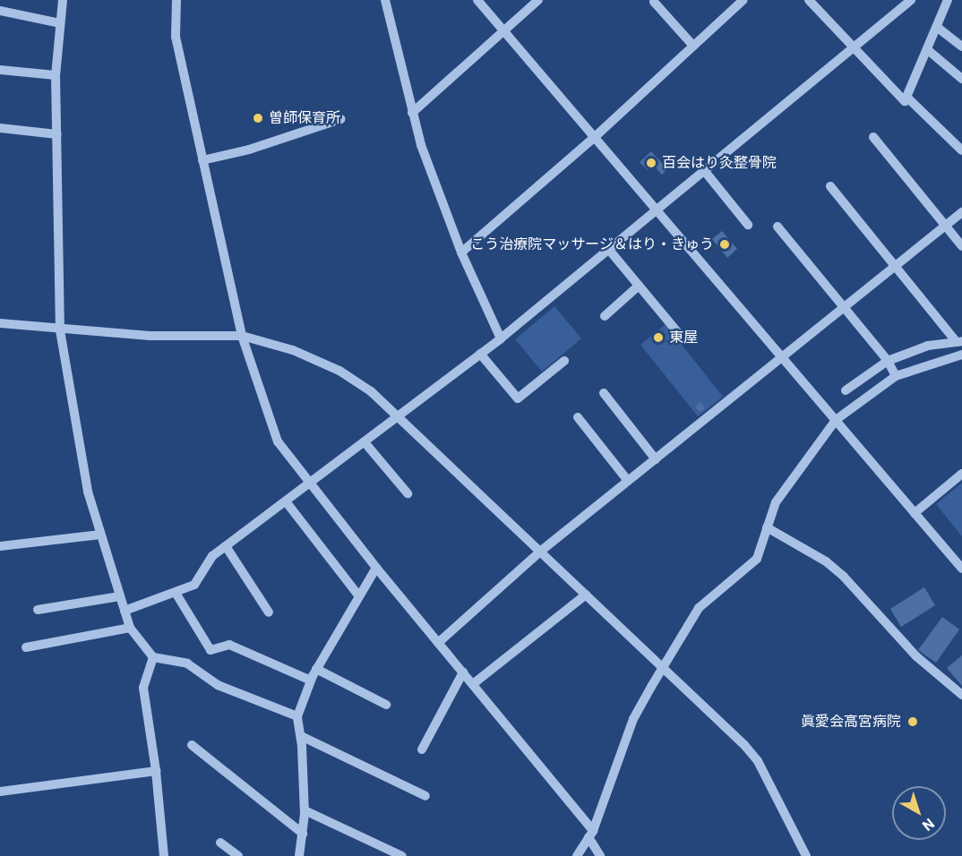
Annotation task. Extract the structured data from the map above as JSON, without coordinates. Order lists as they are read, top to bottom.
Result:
{
  "places": [
    "曽師保育所",
    "百会はり灸整骨院",
    "こう治療院マッサージ＆はり・きゅう",
    "東屋",
    "眞愛会高宮病院"
  ],
  "north": "bottom right"
}
